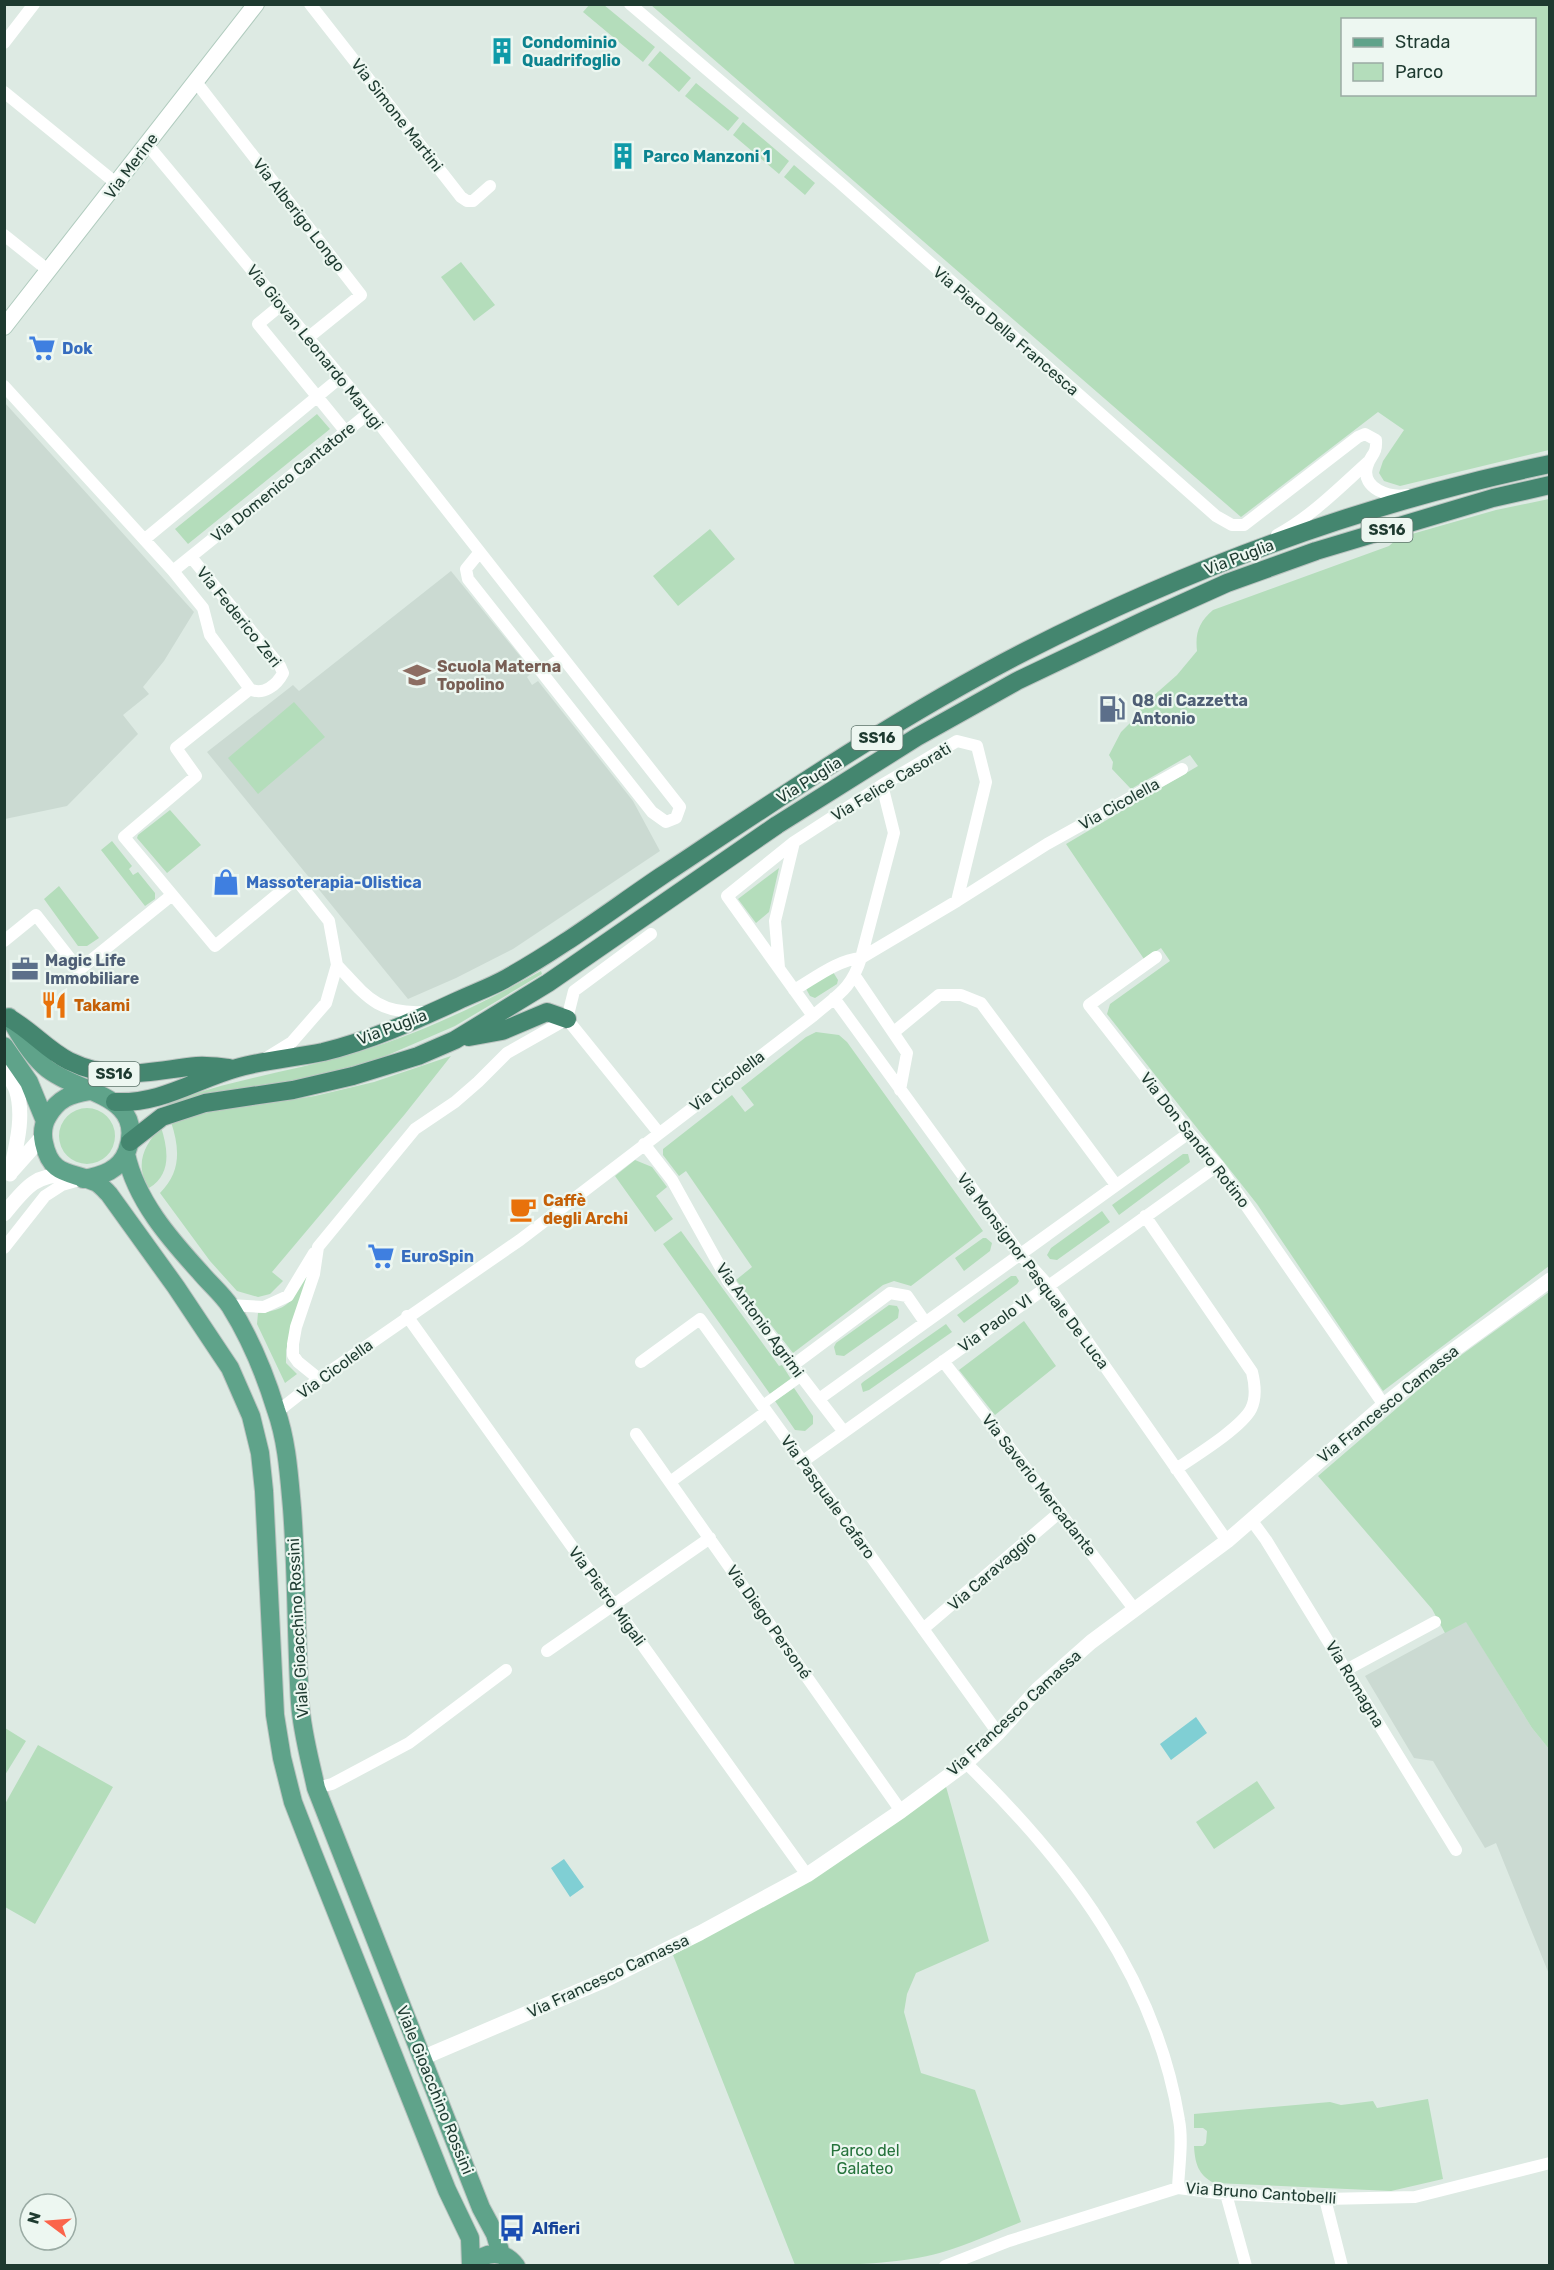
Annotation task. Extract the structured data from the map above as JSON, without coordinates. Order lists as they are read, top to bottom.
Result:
{
  "streets": {
    "highway": ["SS16", "Via Puglia"],
    "main road": ["Via Merine", "Viale Gioacchino Rossini"],
    "street": [
      "Via Simone Martini",
      "Via Alberigo Longo",
      "Via Piero Della Francesca",
      "Via Giovan Leonardo Marugi",
      "Via Domenico Cantatore",
      "Via Federico Zeri",
      "Via Felice Casorati",
      "Via Cicolella",
      "Via Don Sandro Rotino",
      "Via Monsignor Pasquale De Luca",
      "Via Antonio Agrimi",
      "Via Paolo VI",
      "Via Francesco Camassa",
      "Via Saverio Mercadante",
      "Via Pasquale Cafaro",
      "Via Caravaggio",
      "Via Pietro Migali",
      "Via Diego Personé",
      "Via Romagna",
      "Via Bruno Cantobelli"
    ]
  },
  "crossings": [
    ["Via Merine", "Via Alberigo Longo"],
    ["Via Merine", "Via Giovan Leonardo Marugi"],
    ["Via Alberigo Longo", "Via Giovan Leonardo Marugi"],
    ["Via Piero Della Francesca", "Via Puglia"],
    ["Via Giovan Leonardo Marugi", "Via Domenico Cantatore"],
    ["Via Domenico Cantatore", "Via Federico Zeri"],
    ["SS16", "Via Puglia"],
    ["Via Puglia", "Viale Gioacchino Rossini"],
    ["Via Felice Casorati", "Via Cicolella"],
    ["Via Cicolella", "Via Monsignor Pasquale De Luca"],
    ["Via Cicolella", "Via Antonio Agrimi"],
    ["Via Cicolella", "Via Pietro Migali"],
    ["Via Cicolella", "Viale Gioacchino Rossini"],
    ["Via Don Sandro Rotino", "Via Paolo VI"],
    ["Via Don Sandro Rotino", "Via Francesco Camassa"],
    ["Via Monsignor Pasquale De Luca", "Via Paolo VI"],
    ["Via Monsignor Pasquale De Luca", "Via Francesco Camassa"],
    ["Via Antonio Agrimi", "Via Paolo VI"],
    ["Via Paolo VI", "Via Saverio Mercadante"],
    ["Via Paolo VI", "Via Pasquale Cafaro"],
    ["Via Francesco Camassa", "Via Saverio Mercadante"],
    ["Via Francesco Camassa", "Via Pasquale Cafaro"],
    ["Via Francesco Camassa", "Via Pietro Migali"],
    ["Via Francesco Camassa", "Via Diego Personé"],
    ["Via Francesco Camassa", "Viale Gioacchino Rossini"],
    ["Via Francesco Camassa", "Via Romagna"],
    ["Via Saverio Mercadante", "Via Caravaggio"],
    ["Via Pasquale Cafaro", "Via Caravaggio"]
  ],
  "parks": ["Parco del Galateo"],
  "places": {
    "building": ["Condominio Quadrifoglio", "Parco Manzoni 1"],
    "supermarket": ["Dok", "EuroSpin"],
    "school or university": ["Scuola Materna Topolino"],
    "fuel station": ["Q8 di Cazzetta Antonio"],
    "shop": ["Massoterapia-Olistica"],
    "office": ["Magic Life Immobiliare"],
    "restaurant": ["Takami"],
    "cafe": ["Caffè degli Archi"],
    "bus stop": ["Alfieri"]
  },
  "legend": ["Strada", "Parco"],
  "north": "left"
}
